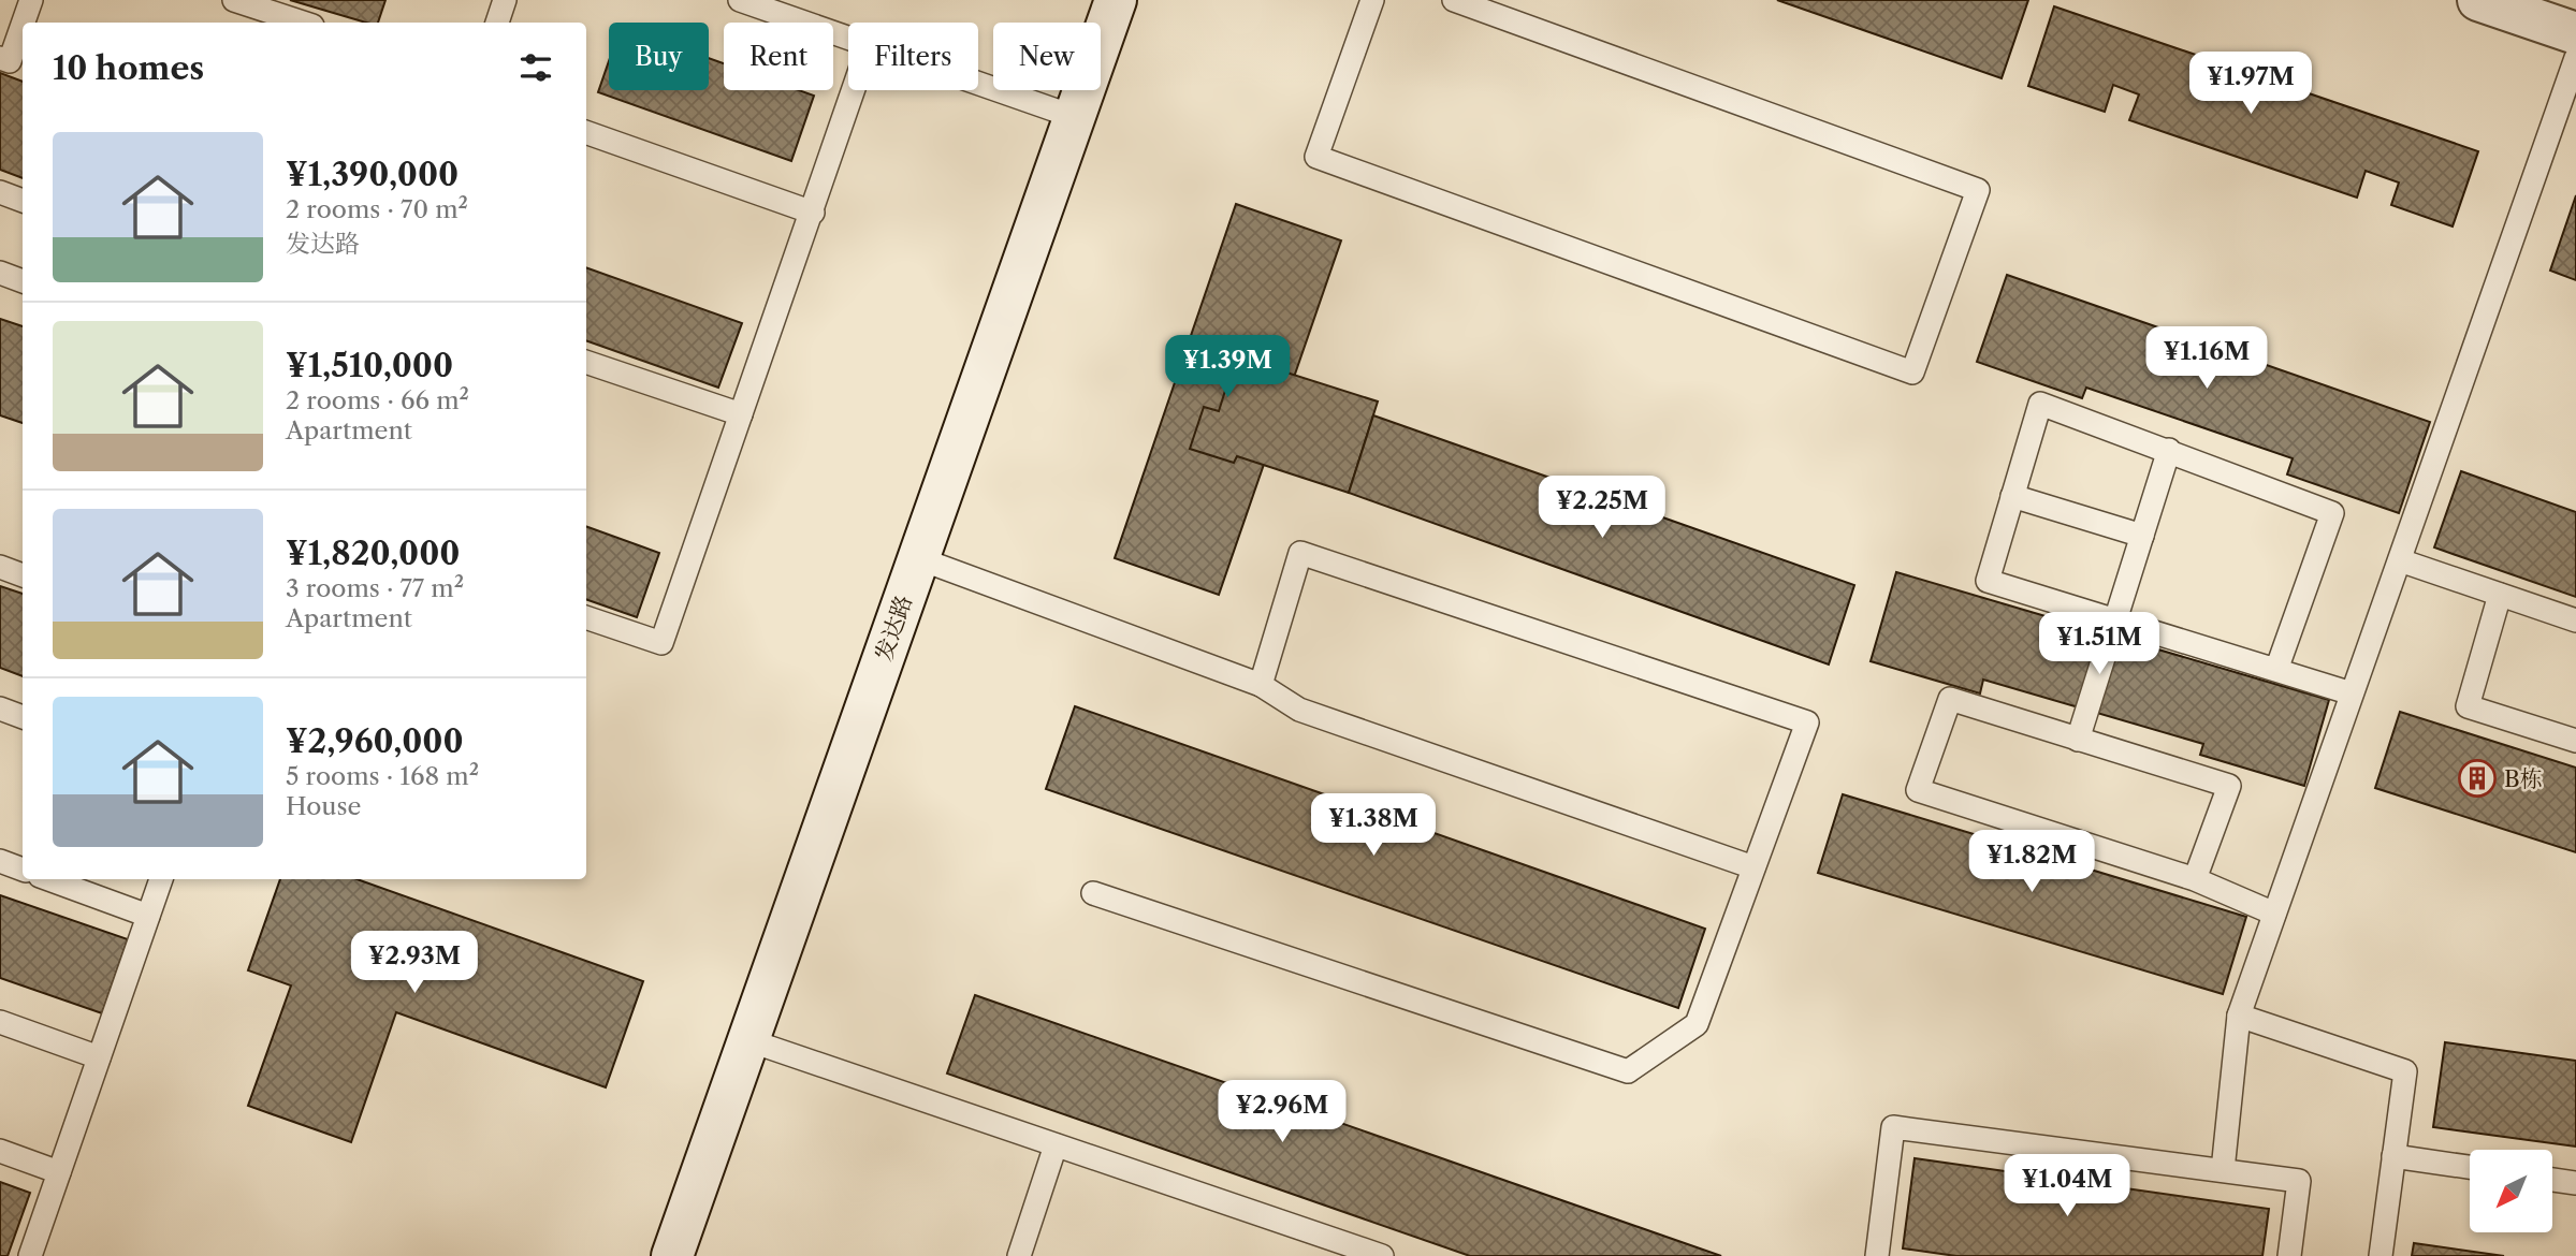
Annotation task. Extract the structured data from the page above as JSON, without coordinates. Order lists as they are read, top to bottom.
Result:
{
  "streets": {
    "street": ["发达路"]
  },
  "places": {
    "building": ["B栋"]
  },
  "north": "bottom left",
  "page": {
    "chip": [
      "Buy",
      "Rent",
      "Filters",
      "New"
    ],
    "heading": "10 homes",
    "price": [
      "¥1.97M",
      "¥1.16M",
      "¥1.39M",
      "¥2.25M",
      "¥1.51M",
      "¥1.38M",
      "¥1.82M",
      "¥2.93M",
      "¥2.96M",
      "¥1.04M"
    ],
    "list": [
      {
        "name": "¥1,390,000",
        "note": "2 rooms · 70 m² · 发达路"
      },
      {
        "name": "¥1,510,000",
        "note": "2 rooms · 66 m² · Apartment"
      },
      {
        "name": "¥1,820,000",
        "note": "3 rooms · 77 m² · Apartment"
      },
      {
        "name": "¥2,960,000",
        "note": "5 rooms · 168 m² · House"
      }
    ]
  }
}
